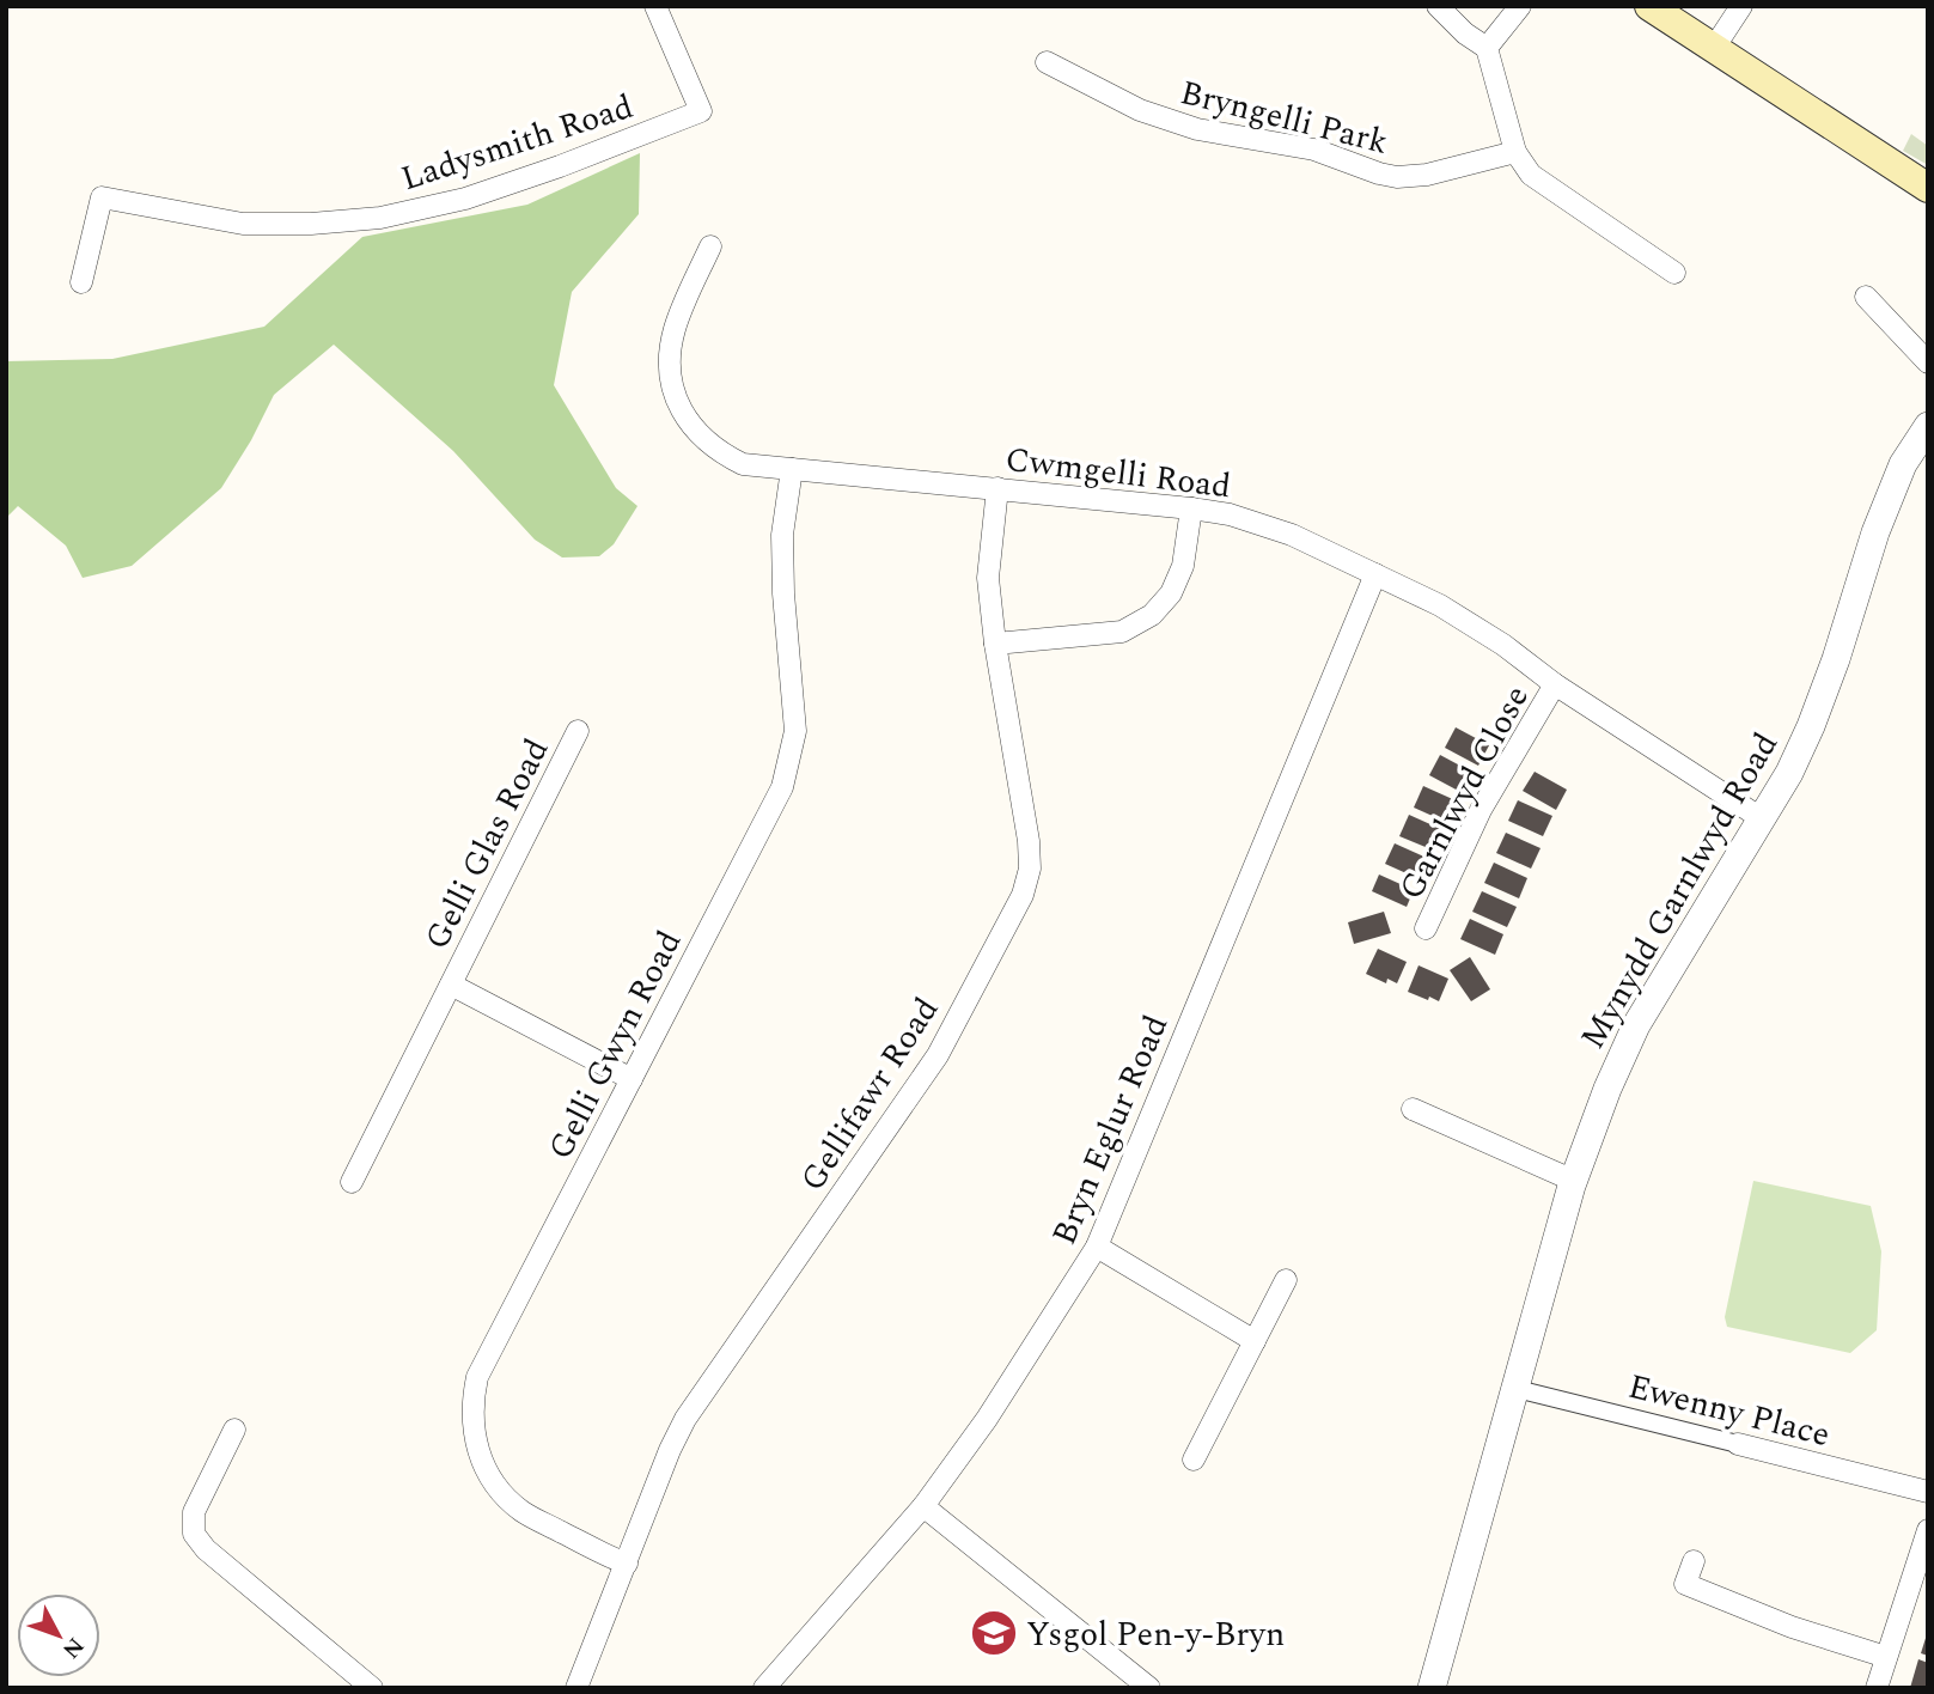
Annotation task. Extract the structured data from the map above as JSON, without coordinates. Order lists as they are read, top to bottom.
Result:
{
  "streets": {
    "street": [
      "Bryngelli Park",
      "Ladysmith Road",
      "Cwmgelli Road",
      "Garnlwyd Close",
      "Gelli Glas Road",
      "Mynydd Garnlwyd Road",
      "Gelli Gwyn Road",
      "Gellifawr Road",
      "Bryn Eglur Road",
      "Ewenny Place"
    ]
  },
  "crossings": [
    ["Cwmgelli Road", "Garnlwyd Close"],
    ["Cwmgelli Road", "Mynydd Garnlwyd Road"],
    ["Cwmgelli Road", "Gelli Gwyn Road"],
    ["Cwmgelli Road", "Gellifawr Road"],
    ["Cwmgelli Road", "Bryn Eglur Road"],
    ["Gelli Glas Road", "Gelli Gwyn Road"],
    ["Mynydd Garnlwyd Road", "Ewenny Place"],
    ["Gelli Gwyn Road", "Gellifawr Road"]
  ],
  "places": {
    "school or university": ["Ysgol Pen-y-Bryn"]
  },
  "north": "bottom right"
}
